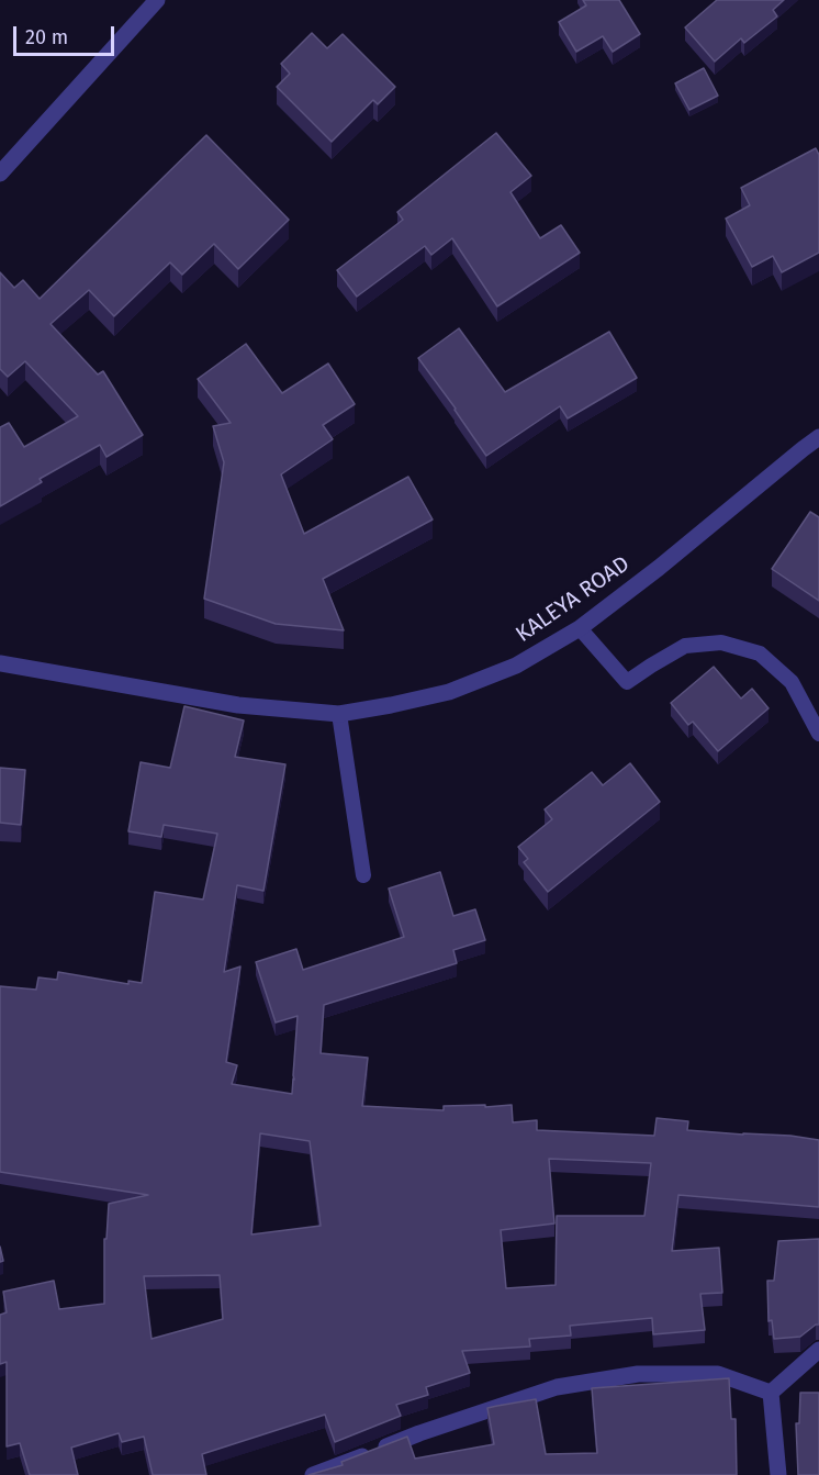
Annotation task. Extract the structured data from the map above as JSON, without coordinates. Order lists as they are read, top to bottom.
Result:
{
  "streets": {
    "street": ["KALEYA ROAD"]
  },
  "scale_bar": "20 m"
}
